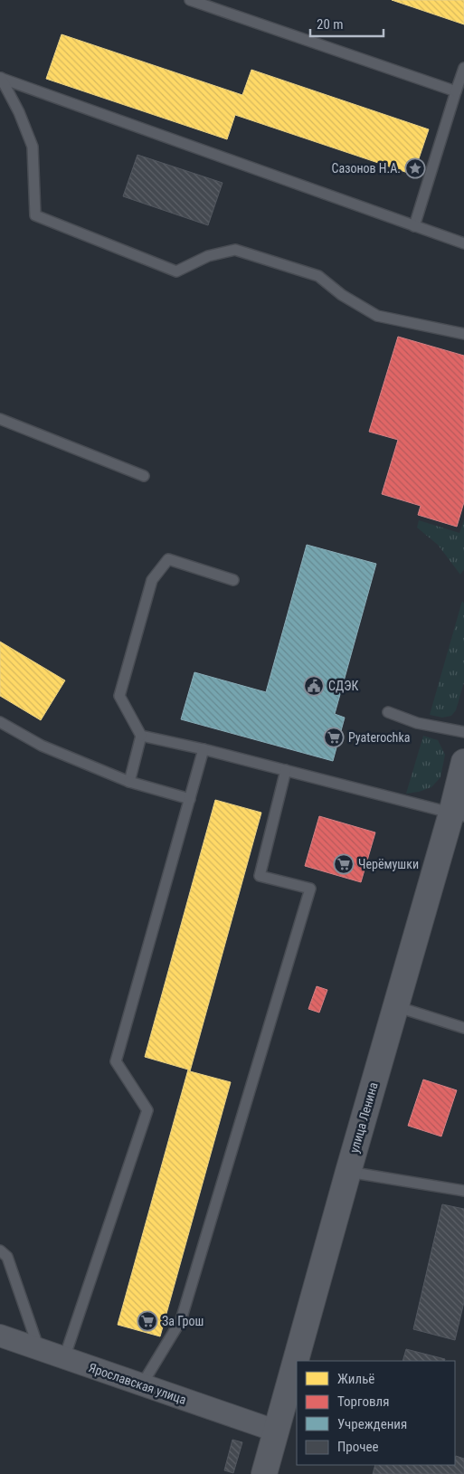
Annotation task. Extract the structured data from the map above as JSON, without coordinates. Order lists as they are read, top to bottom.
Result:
{
  "streets": {
    "street": ["улица Ленина", "Ярославская улица"]
  },
  "crossings": [
    ["улица Ленина", "Ярославская улица"]
  ],
  "places": {
    "place": ["Сазонов Н.А."],
    "public building": ["СДЭК"],
    "supermarket": ["Pyaterochka", "Черёмушки", "За Грош"]
  },
  "legend": [
    "Жильё",
    "Торговля",
    "Учреждения",
    "Прочее"
  ],
  "scale_bar": "20 m"
}
